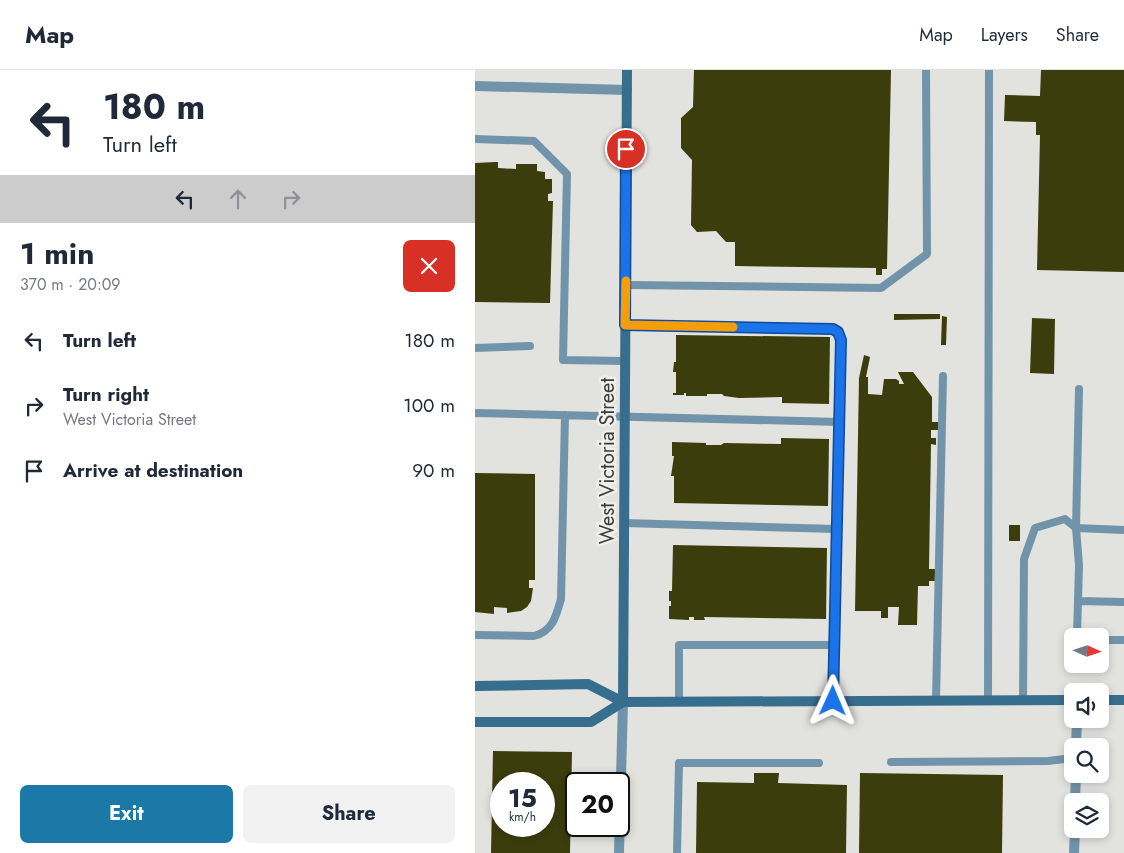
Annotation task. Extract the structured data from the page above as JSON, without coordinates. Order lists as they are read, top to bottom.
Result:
{
  "streets": {
    "main road": ["West Victoria Street"]
  },
  "north": "right",
  "page": {
    "header": "Map",
    "nav": ["Map", "Layers", "Share"],
    "turn": ["180 m", "Turn left"],
    "heading": ["1 min", "370 m · 20:09"],
    "list": [
      {
        "name": "Turn left",
        "value": "180 m"
      },
      {
        "name": "Turn right",
        "note": "West Victoria Street",
        "value": "100 m"
      },
      {
        "name": "Arrive at destination",
        "value": "90 m"
      }
    ],
    "speed": "15 km/h",
    "limit": "20",
    "buttons": ["Exit", "Share"]
  }
}
